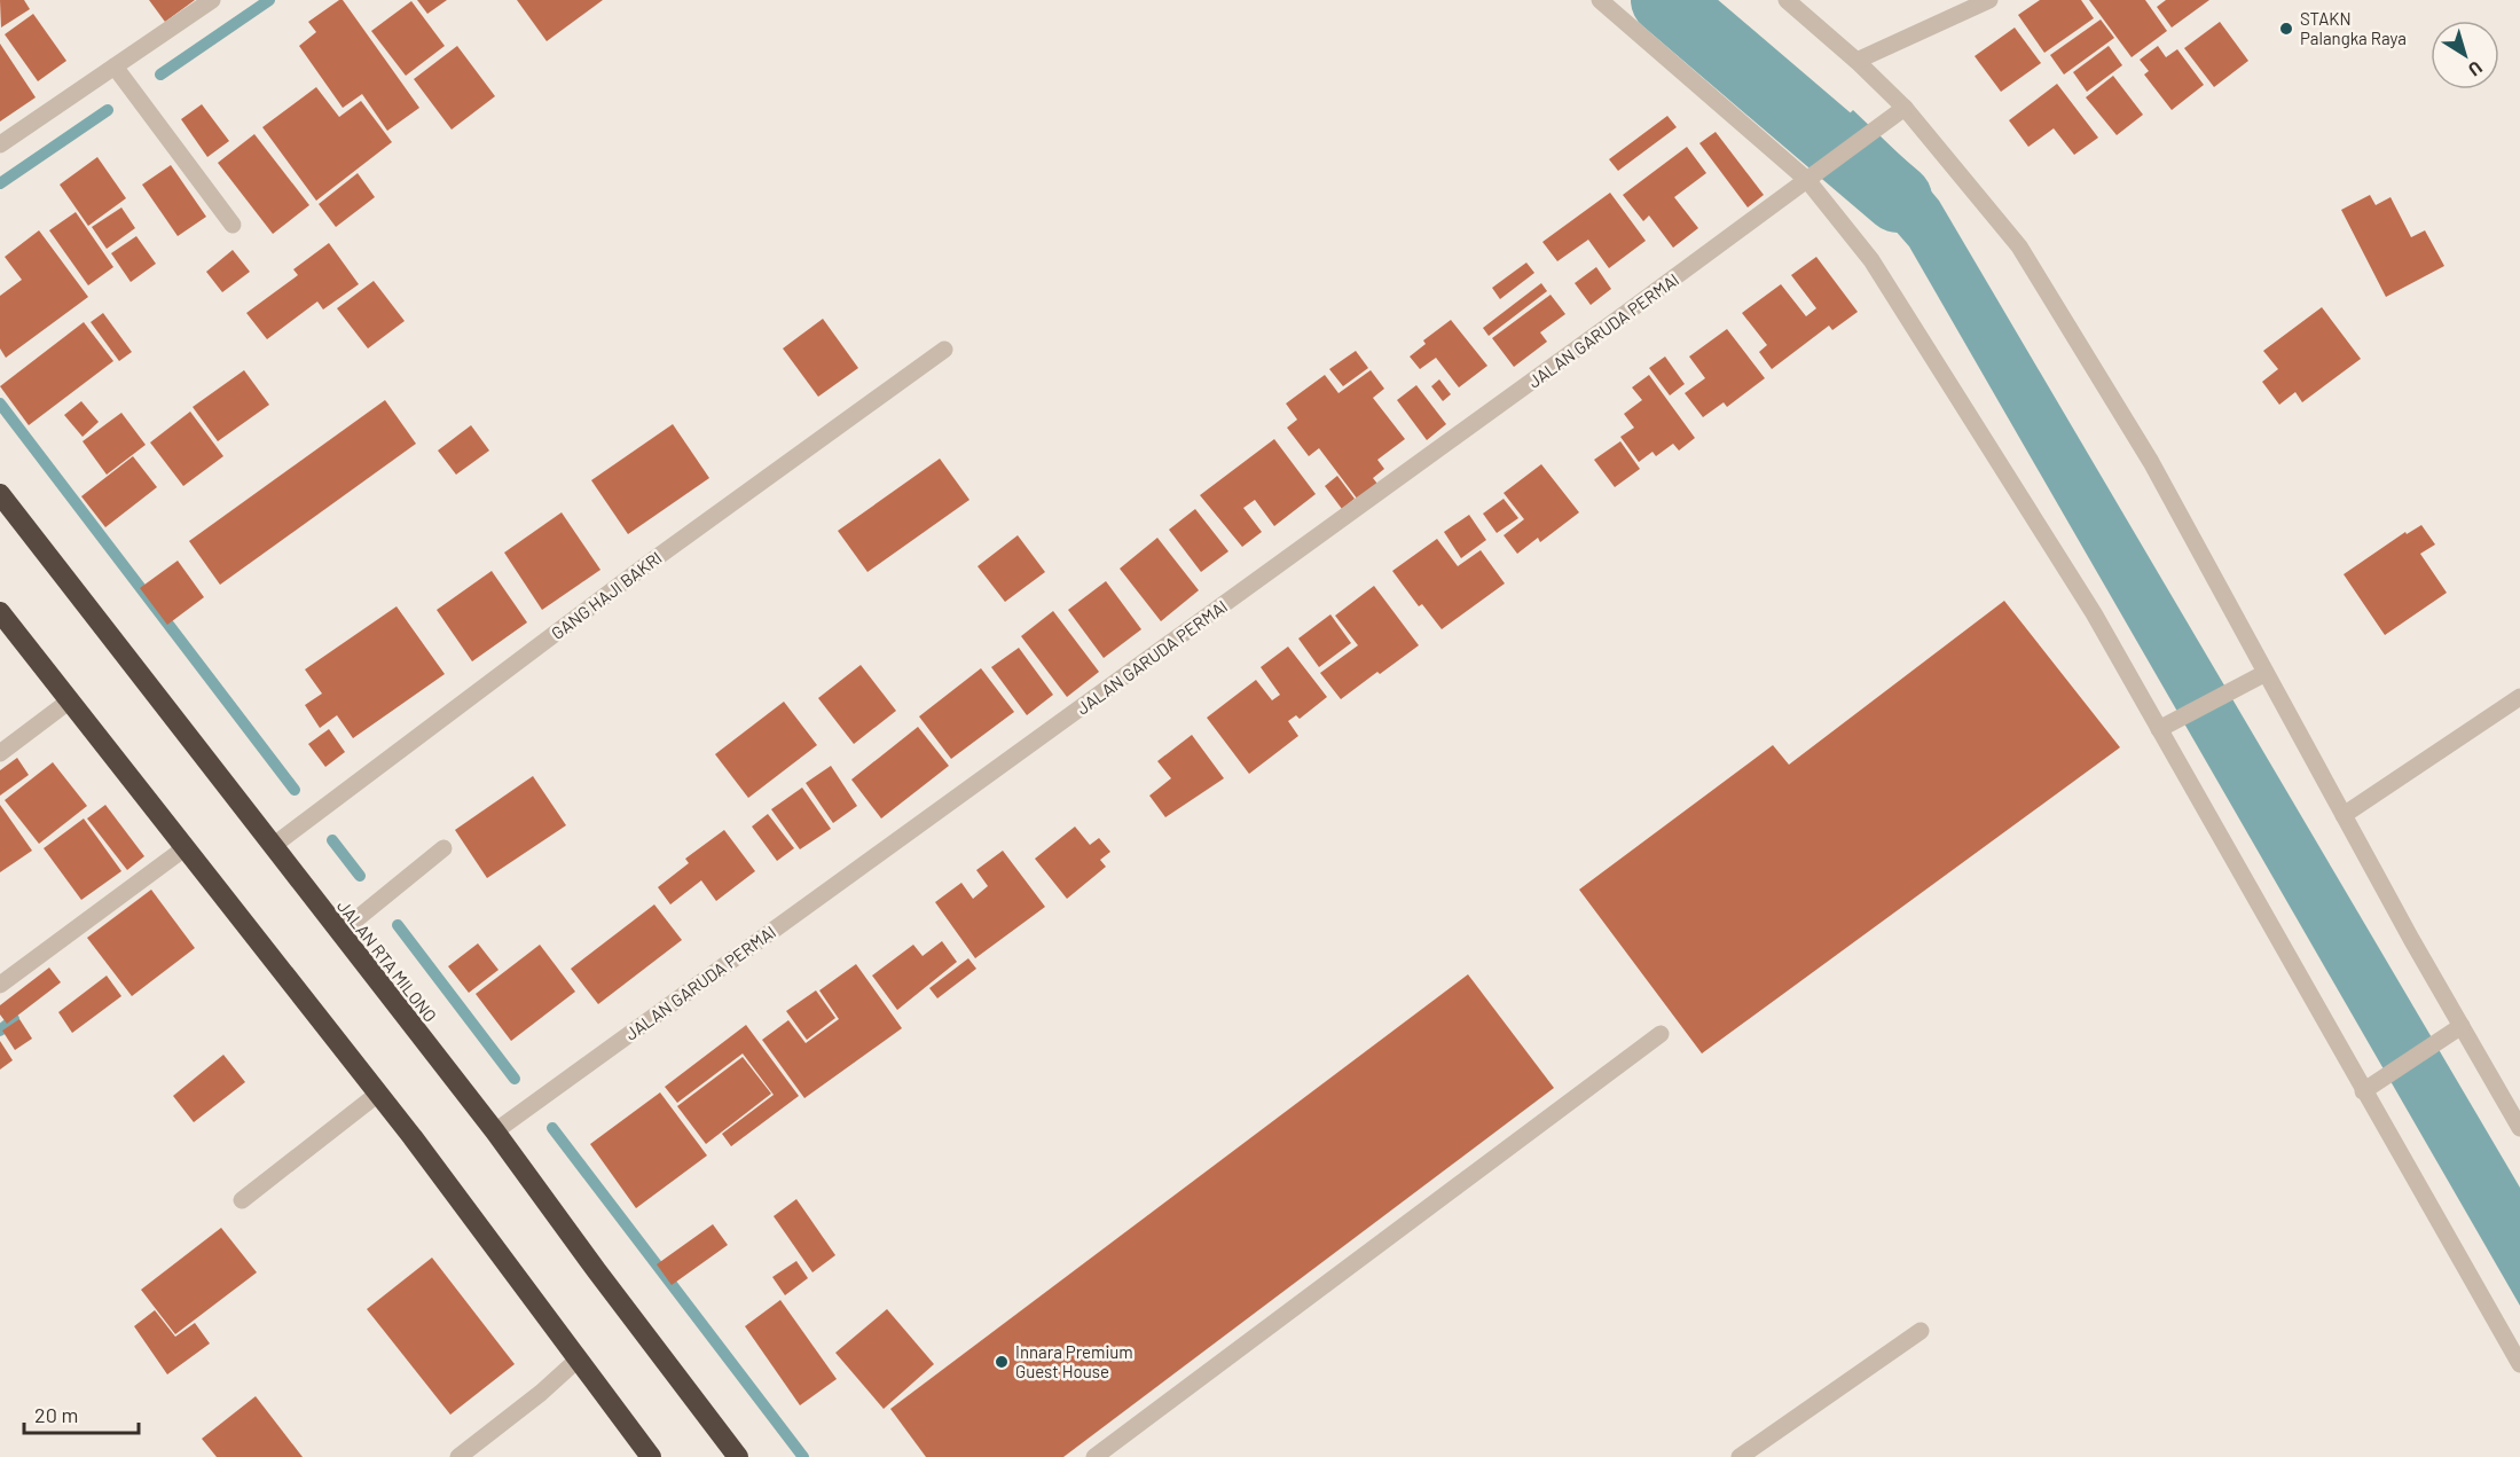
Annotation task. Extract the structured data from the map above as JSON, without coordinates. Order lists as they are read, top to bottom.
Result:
{
  "streets": {
    "highway": ["JALAN RTA MILONO"],
    "street": ["JALAN GARUDA PERMAI", "GANG HAJI BAKRI"]
  },
  "crossings": [
    ["JALAN GARUDA PERMAI", "JALAN RTA MILONO"],
    ["GANG HAJI BAKRI", "JALAN RTA MILONO"]
  ],
  "places": ["STAKN Palangka Raya", "Innara Premium Guest House"],
  "scale_bar": "20 m",
  "north": "bottom right"
}
